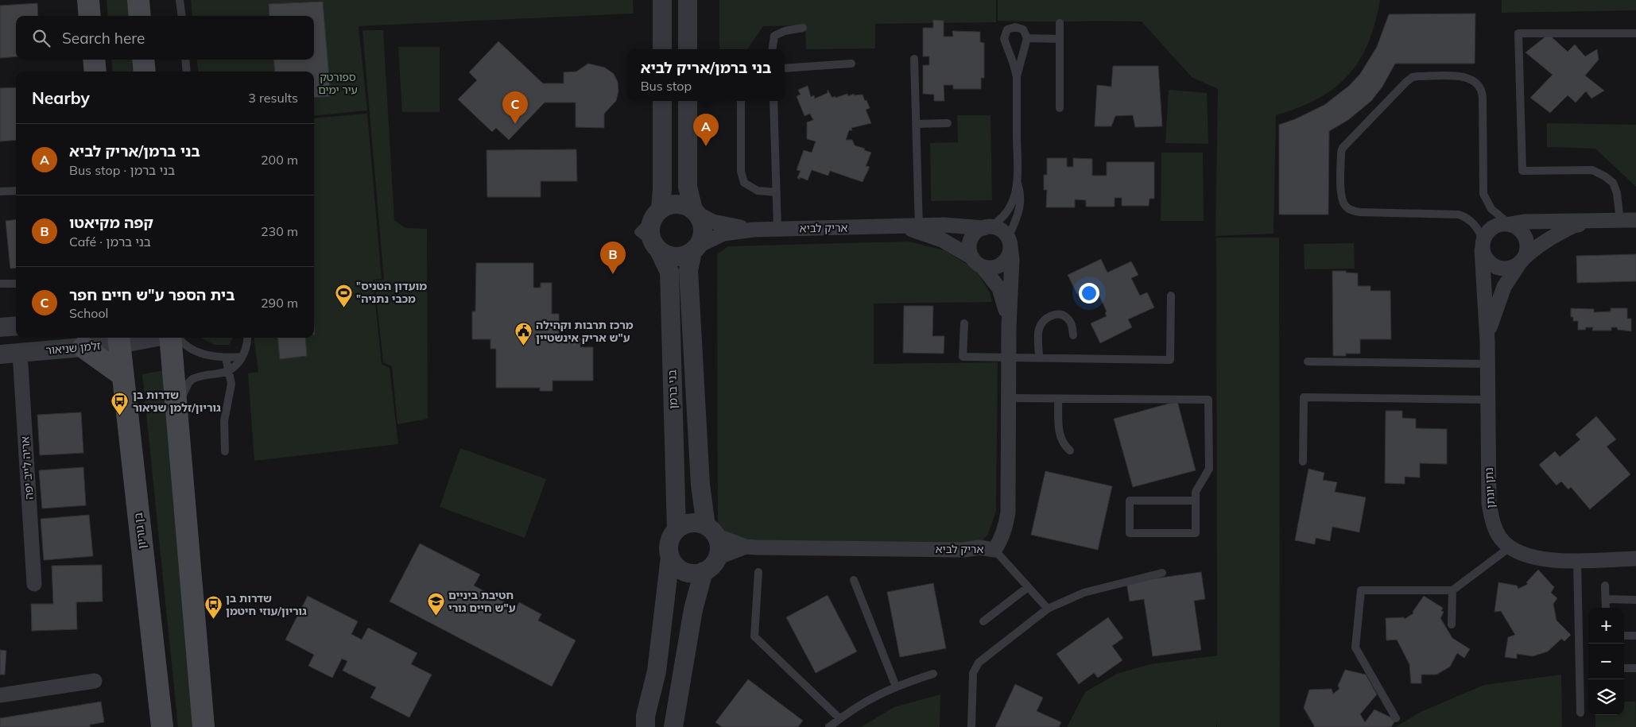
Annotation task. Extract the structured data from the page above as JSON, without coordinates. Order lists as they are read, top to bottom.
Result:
{
  "streets": {
    "main road": ["בן גוריון"],
    "street": [
      "אריק לביא",
      "זלמן שניאור",
      "בני ברמן",
      "אריה לייב יפה",
      "נתן יונתן"
    ]
  },
  "crossings": [
    ["אריק לביא", "בני ברמן"],
    ["זלמן שניאור", "אריה לייב יפה"],
    ["זלמן שניאור", "בן גוריון"]
  ],
  "parks": ["ספורטק עיר ימים"],
  "places": {
    "sports": ["\"מועדון הטניס \"מכבי נתניה"],
    "public building": ["מרכז תרבות וקהילה ע\"ש אריק אינשטיין"],
    "bus stop": ["שדרות בן גוריון/זלמן שניאור", "שדרות בן גוריון/עוזי חיטמן"],
    "school or university": ["חטיבת ביניים ע\"ש חיים גורי"]
  },
  "page": {
    "search": "Search here",
    "popup": ["בני ברמן/אריק לביא", "Bus stop"],
    "heading": ["Nearby", "3 results"],
    "pins": ["C", "A", "B"],
    "list": [
      {
        "mark": "A",
        "name": "בני ברמן/אריק לביא",
        "note": "Bus stop · בני ברמן",
        "value": "200 m"
      },
      {
        "mark": "B",
        "name": "קפה מקיאטו",
        "note": "Café · בני ברמן",
        "value": "230 m"
      },
      {
        "mark": "C",
        "name": "בית הספר ע\"ש חיים חפר",
        "note": "School",
        "value": "290 m"
      }
    ],
    "map_buttons": ["+", "−"]
  }
}
